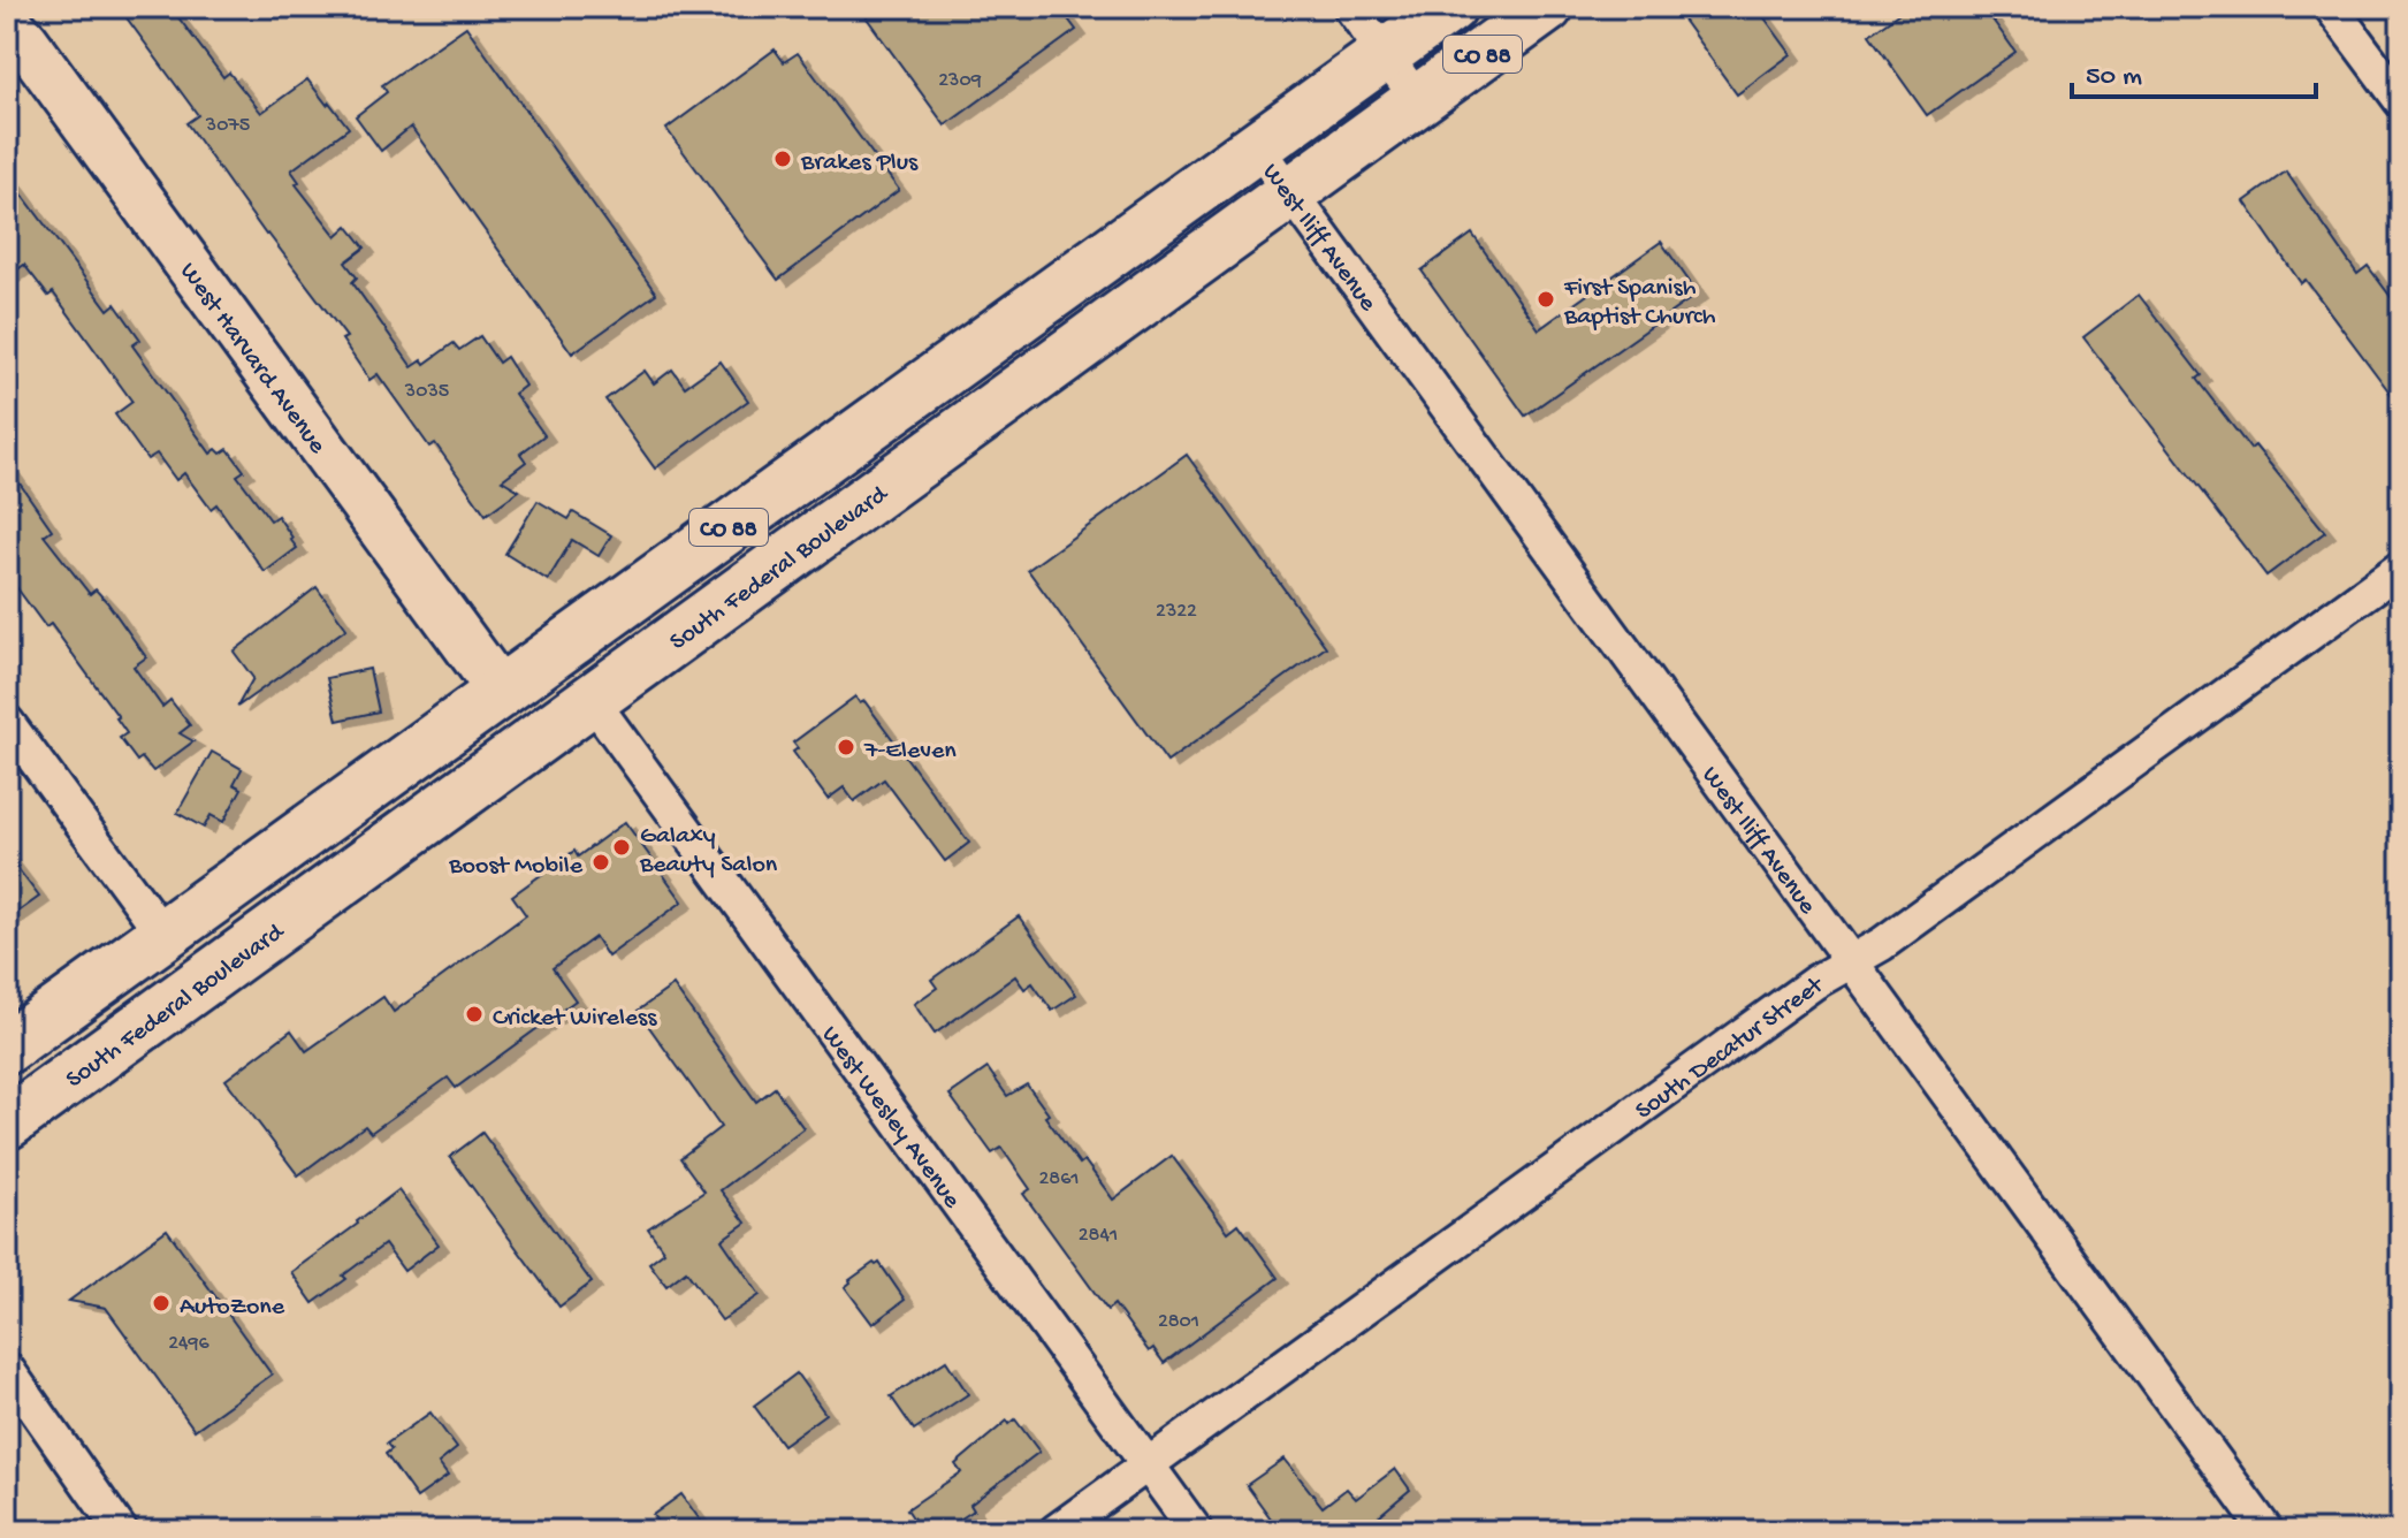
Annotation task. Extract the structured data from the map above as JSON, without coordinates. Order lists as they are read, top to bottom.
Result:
{
  "streets": {
    "main road": ["CO 88", "South Federal Boulevard"],
    "street": [
      "West Iliff Avenue",
      "West Harvard Avenue",
      "South Decatur Street",
      "West Wesley Avenue"
    ]
  },
  "crossings": [
    ["CO 88", "West Iliff Avenue"],
    ["CO 88", "West Harvard Avenue"],
    ["West Iliff Avenue", "South Federal Boulevard"],
    ["West Iliff Avenue", "South Decatur Street"],
    ["South Federal Boulevard", "West Wesley Avenue"],
    ["South Decatur Street", "West Wesley Avenue"]
  ],
  "places": [
    "Brakes Plus",
    "First Spanish Baptist Church",
    "7-Eleven",
    "Galaxy Beauty Salon",
    "Boost Mobile",
    "Cricket Wireless",
    "AutoZone"
  ],
  "house_numbers": [
    "2309",
    "3075",
    "3035",
    "2322",
    "2861",
    "2841",
    "2801",
    "2496"
  ],
  "scale_bar": "50 m"
}
